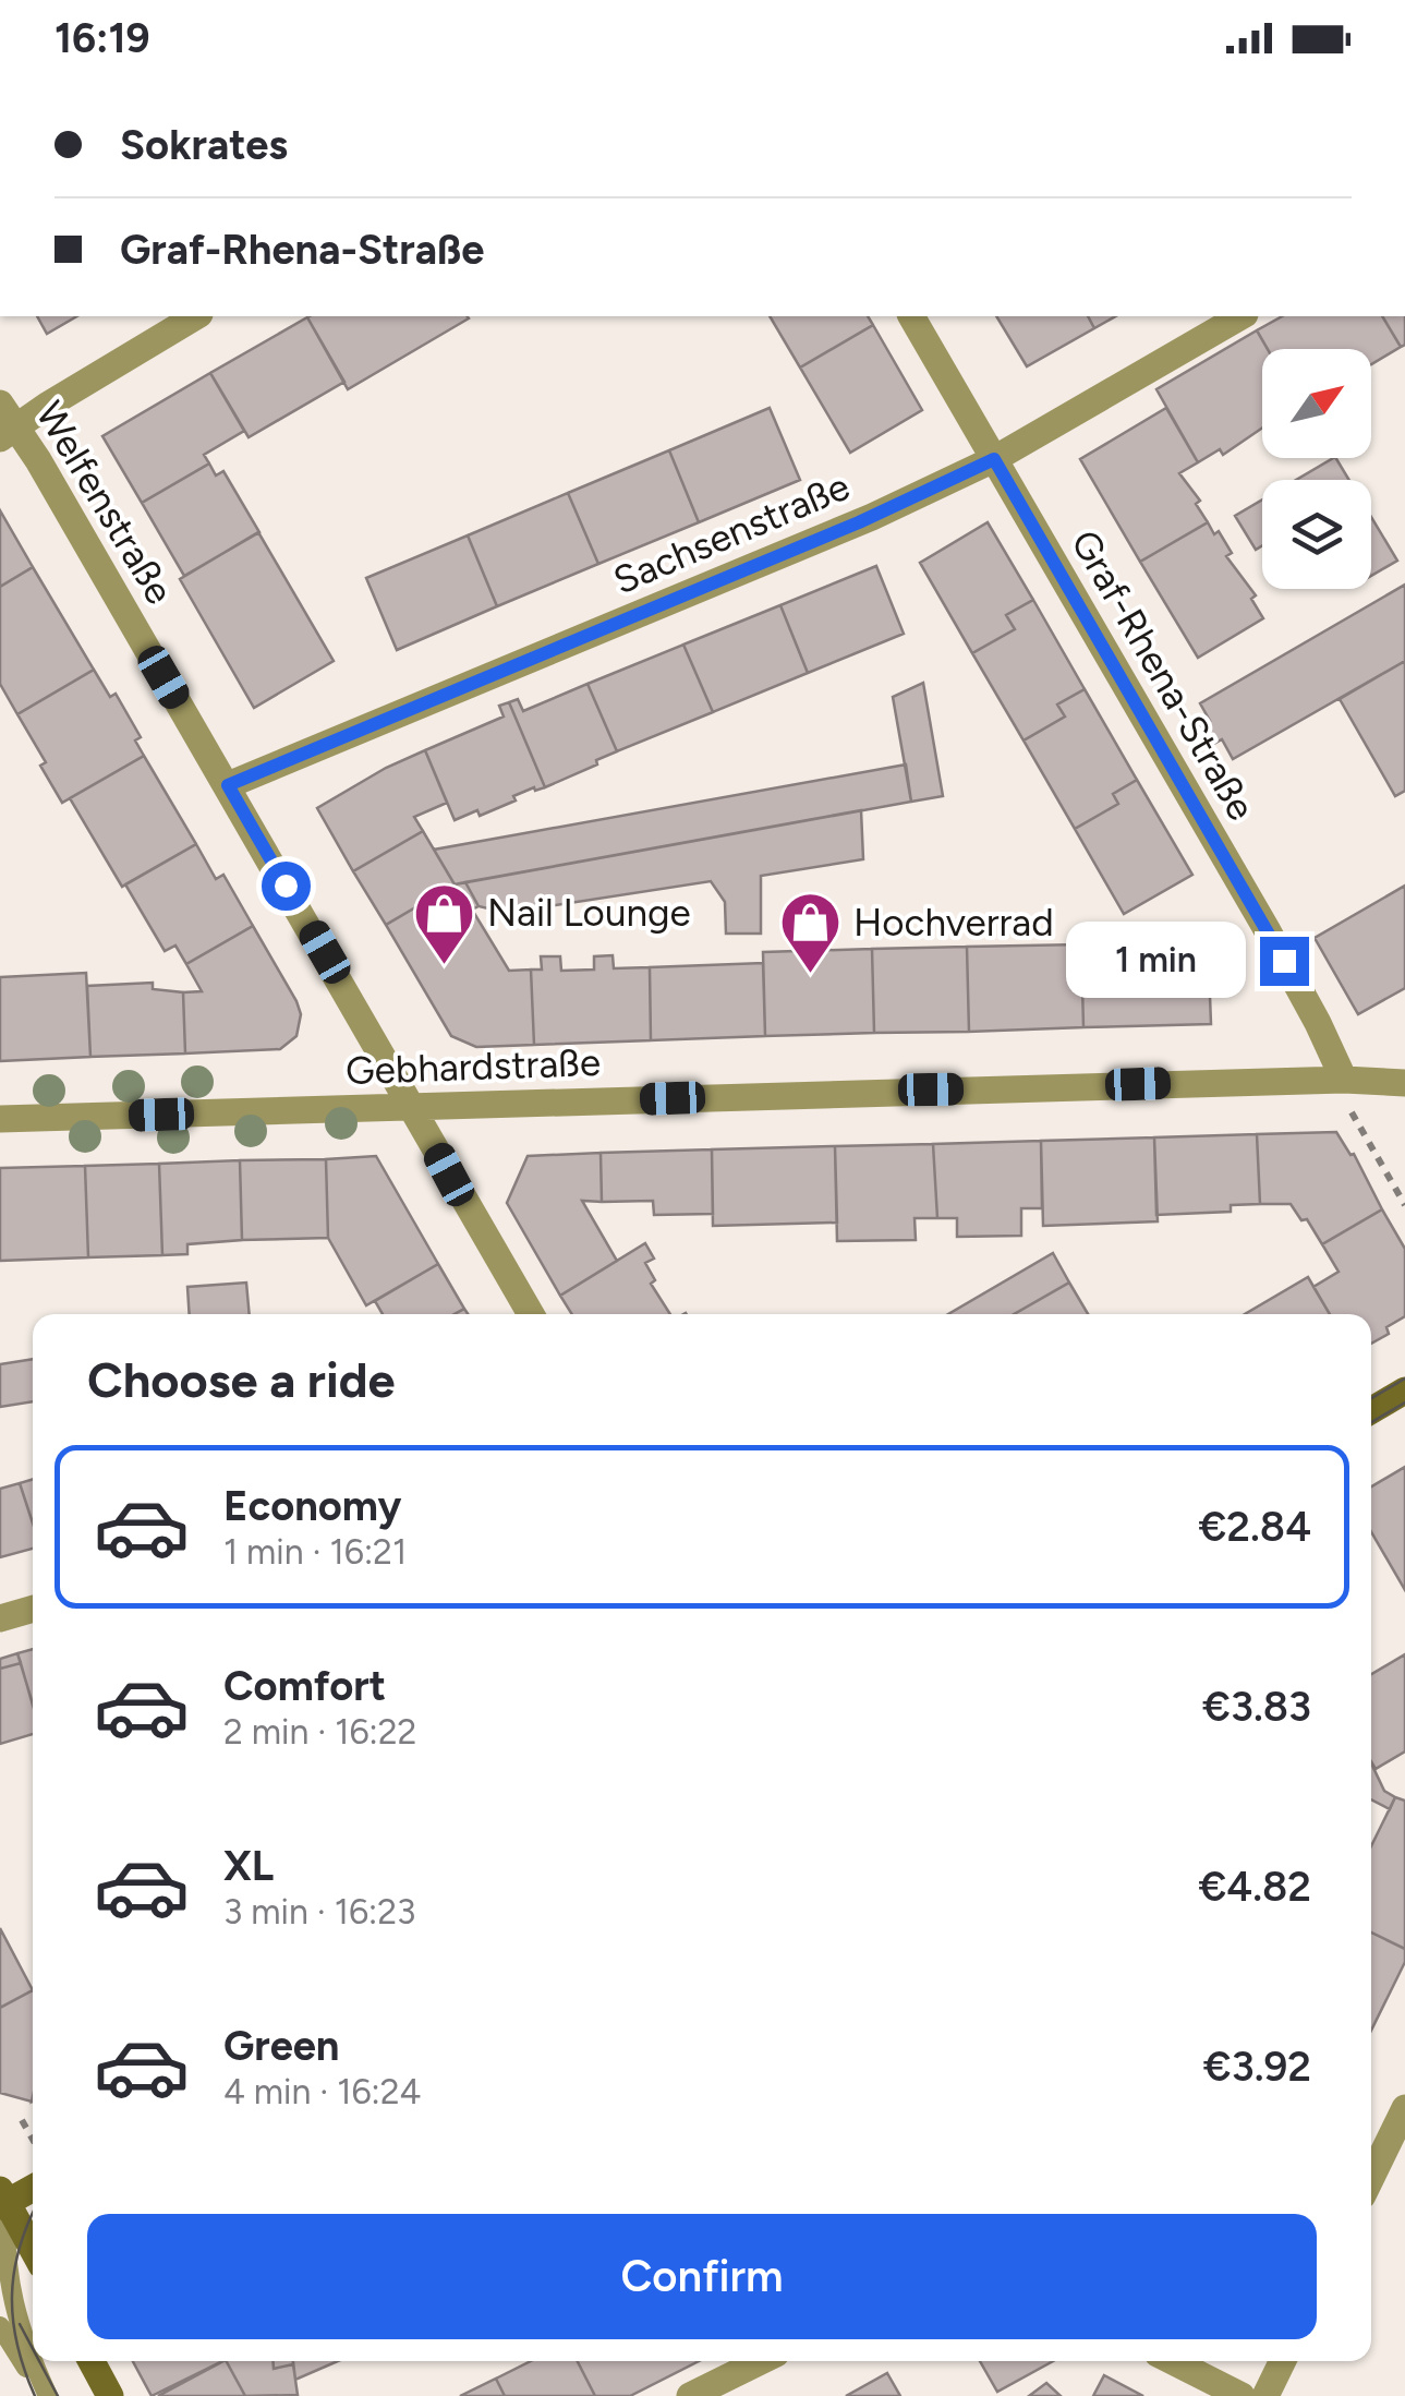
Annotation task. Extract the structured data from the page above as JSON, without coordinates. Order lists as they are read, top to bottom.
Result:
{
  "streets": {
    "street": [
      "Welfenstraße",
      "Sachsenstraße",
      "Graf-Rhena-Straße",
      "Gebhardstraße"
    ]
  },
  "crossings": [
    ["Welfenstraße", "Sachsenstraße"],
    ["Welfenstraße", "Gebhardstraße"],
    ["Sachsenstraße", "Graf-Rhena-Straße"],
    ["Graf-Rhena-Straße", "Gebhardstraße"]
  ],
  "places": {
    "shop": ["Nail Lounge", "Hochverrad"]
  },
  "north": "top right",
  "page": {
    "status": "16:19",
    "banner": ["Sokrates", "Graf-Rhena-Straße"],
    "bubble": "1 min",
    "heading": "Choose a ride",
    "list": [
      {
        "name": "Economy",
        "note": "1 min · 16:21",
        "value": "€2.84"
      },
      {
        "name": "Comfort",
        "note": "2 min · 16:22",
        "value": "€3.83"
      },
      {
        "name": "XL",
        "note": "3 min · 16:23",
        "value": "€4.82"
      },
      {
        "name": "Green",
        "note": "4 min · 16:24",
        "value": "€3.92"
      }
    ],
    "buttons": "Confirm"
  }
}
